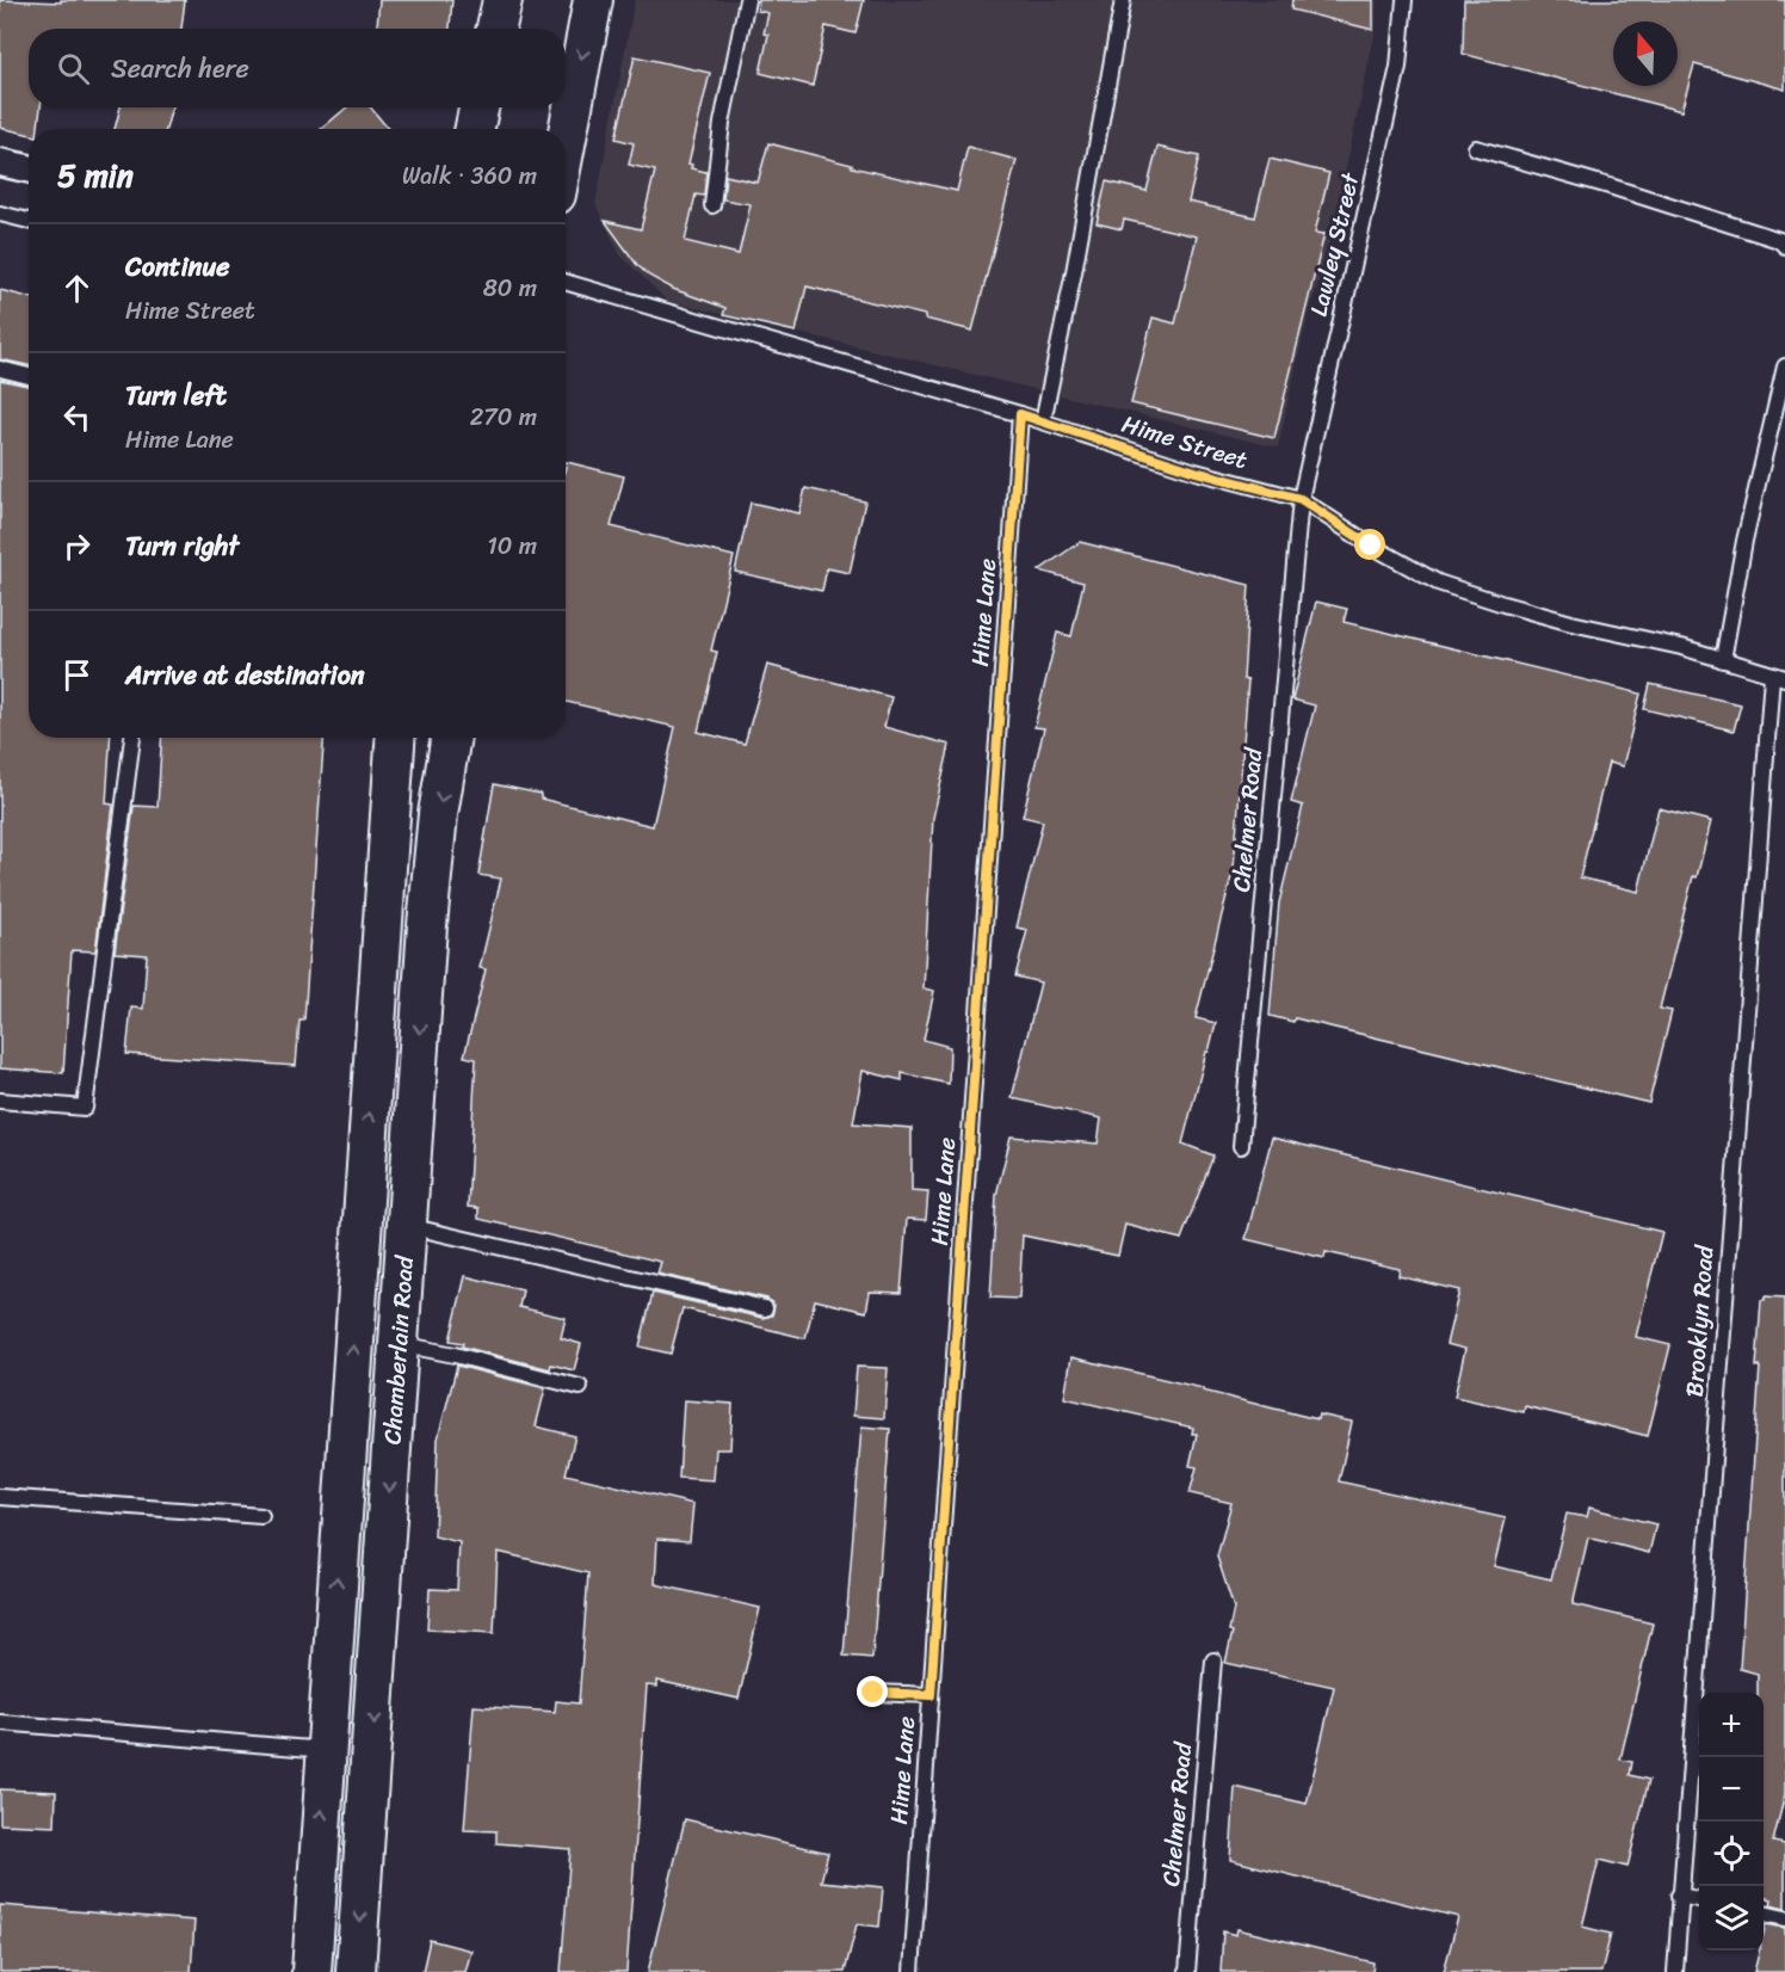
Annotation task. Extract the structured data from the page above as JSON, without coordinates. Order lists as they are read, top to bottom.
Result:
{
  "streets": {
    "street": ["Chamberlain Road"],
    "lane": [
      "Lawley Street",
      "Hime Street",
      "Hime Lane",
      "Chelmer Road",
      "Brooklyn Road"
    ]
  },
  "crossings": [
    ["Lawley Street", "Hime Street"],
    ["Lawley Street", "Chelmer Road"],
    ["Hime Street", "Hime Lane"],
    ["Hime Street", "Chelmer Road"],
    ["Hime Street", "Brooklyn Road"]
  ],
  "north": "top",
  "page": {
    "search": "Search here",
    "heading": ["5 min", "Walk · 360 m"],
    "list": [
      ["Continue", "Hime Street", "80 m"],
      ["Turn left", "Hime Lane", "270 m"],
      ["Turn right", "10 m"],
      "Arrive at destination"
    ],
    "map_buttons": ["+", "−"]
  }
}
